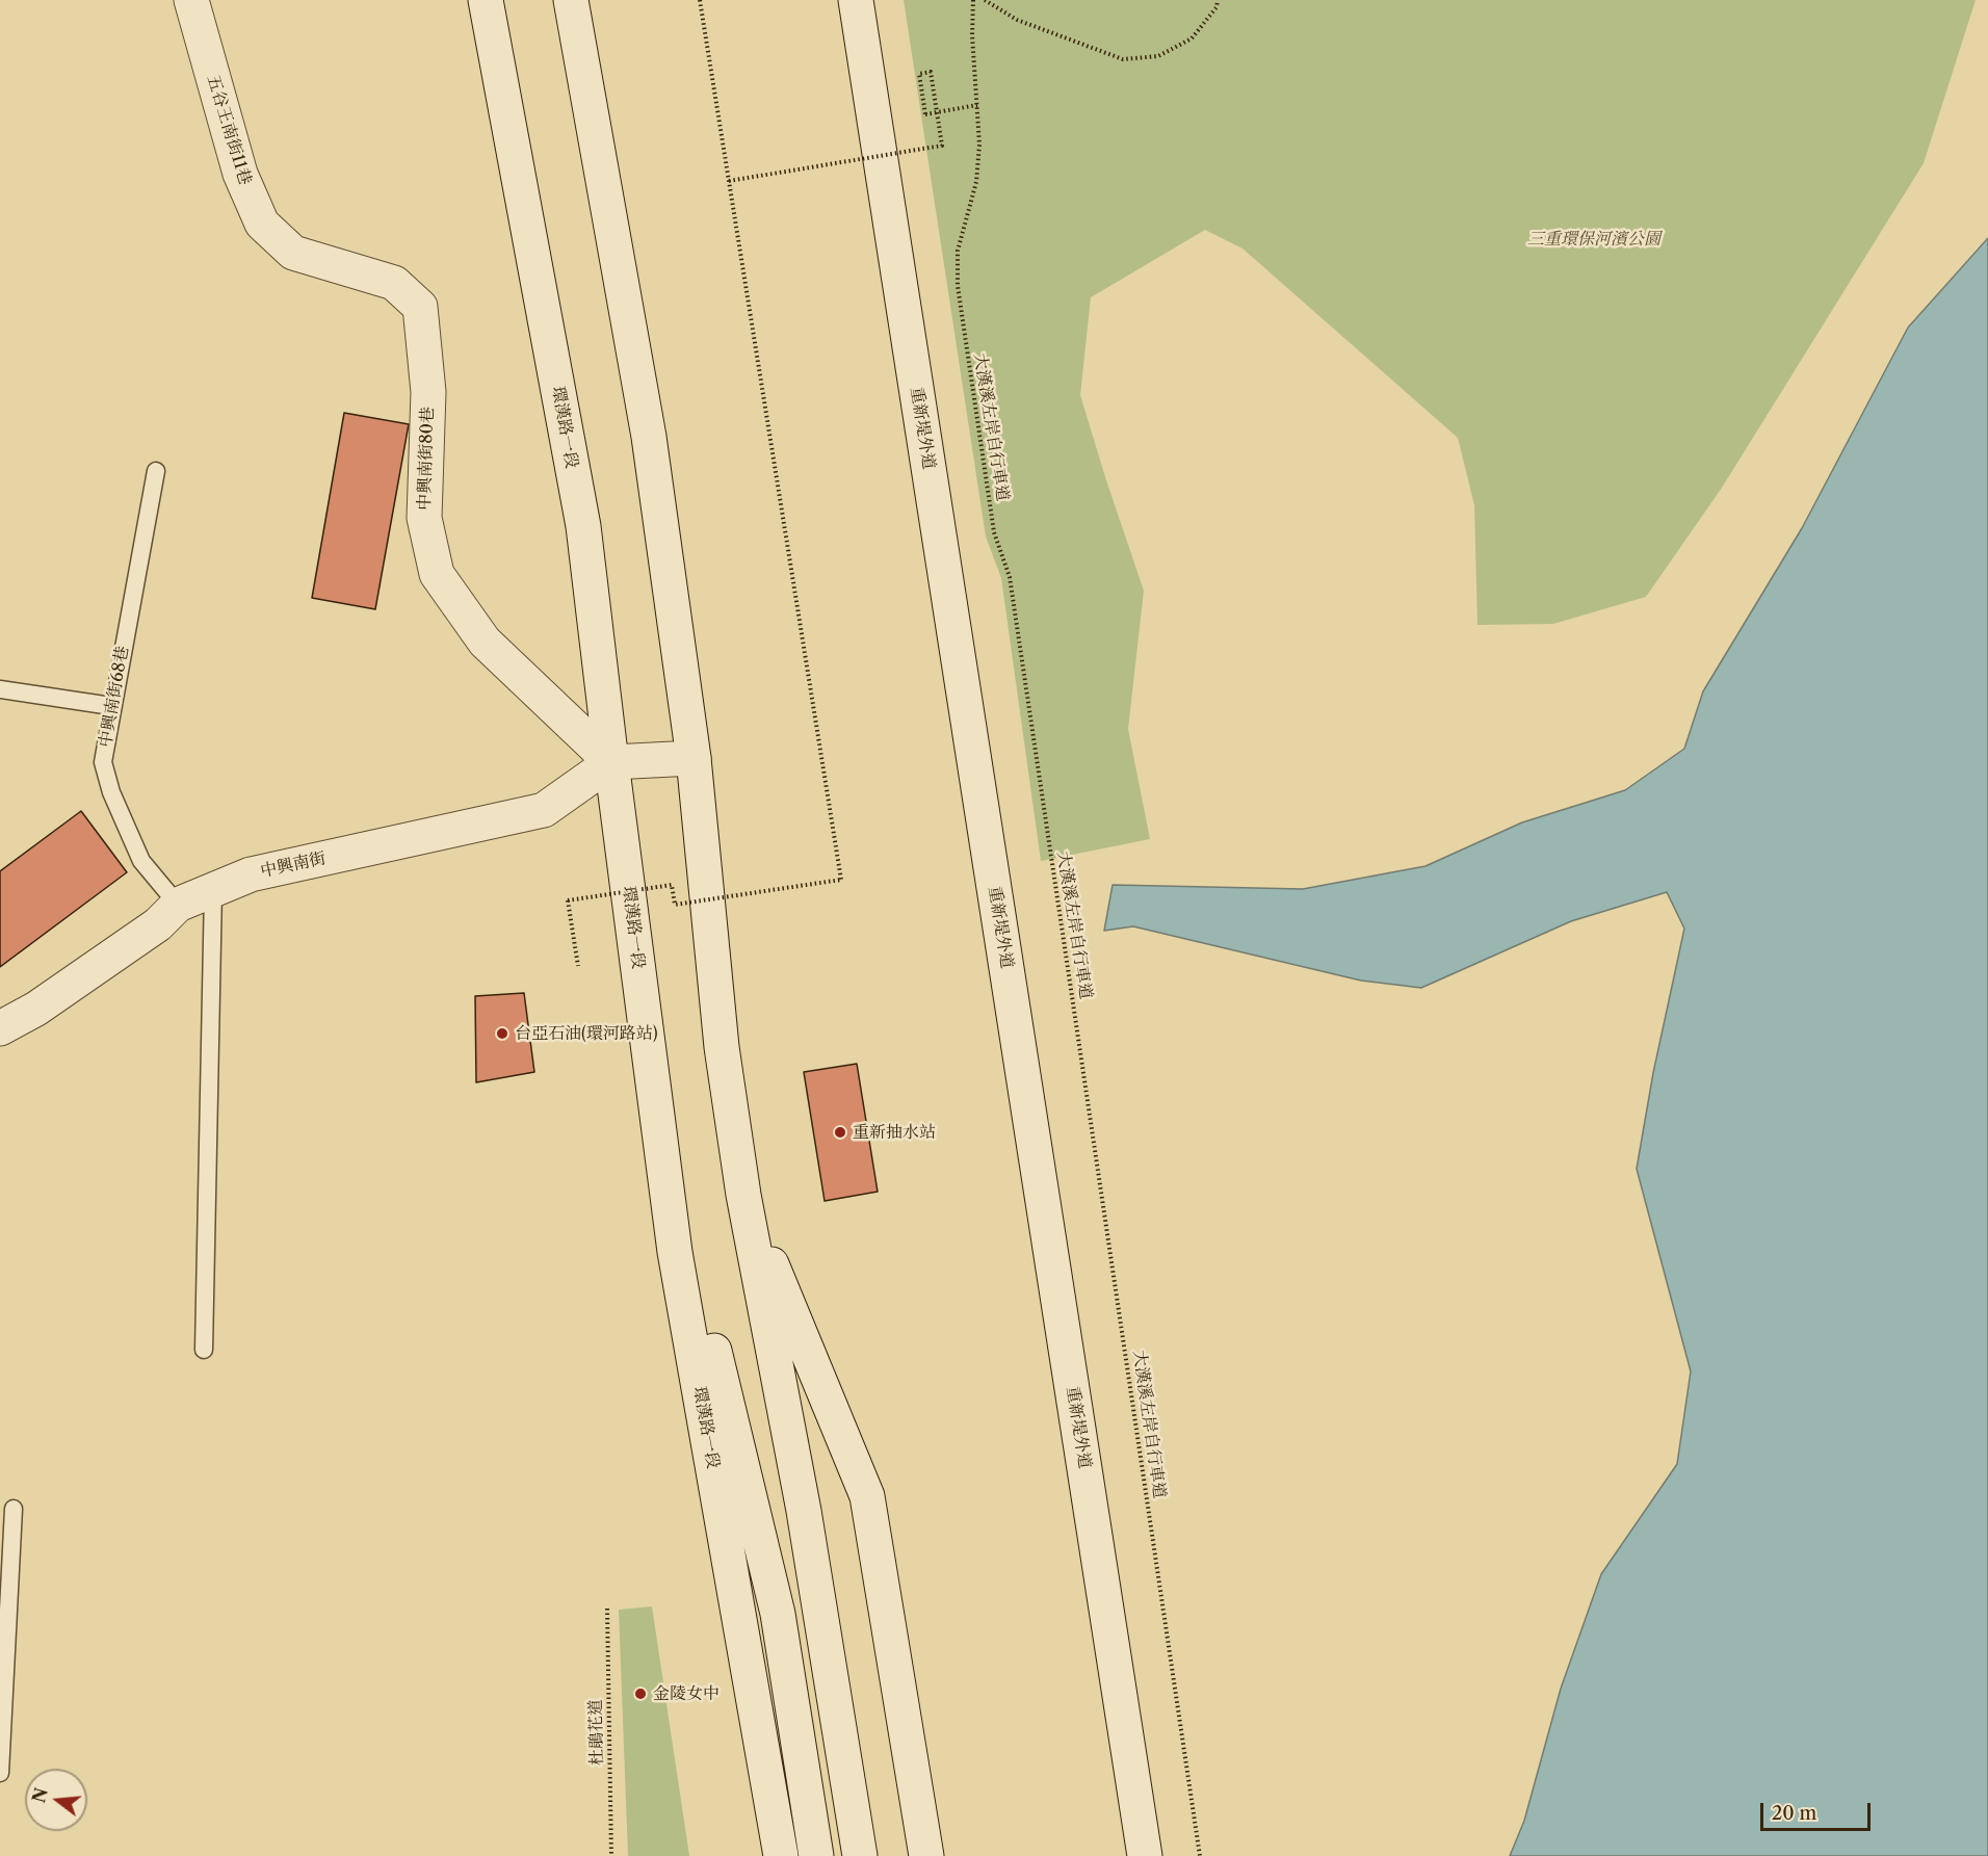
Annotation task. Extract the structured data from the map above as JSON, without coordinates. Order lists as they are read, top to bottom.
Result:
{
  "streets": {
    "street": [
      "五谷王南街11巷",
      "環漢路一段",
      "重新堤外道",
      "中興南街80巷",
      "中興南街"
    ],
    "lane": ["中興南街68巷"],
    "path": ["大漢溪左岸自行車道", "杜鵑花道"]
  },
  "crossings": [
    ["五谷王南街11巷", "中興南街80巷"],
    ["環漢路一段", "中興南街80巷"],
    ["環漢路一段", "中興南街"],
    ["中興南街80巷", "中興南街"],
    ["中興南街68巷", "中興南街"]
  ],
  "parks": ["三重環保河濱公園"],
  "places": ["台亞石油(環河路站)", "重新抽水站", "金陵女中"],
  "scale_bar": "20 m",
  "north": "left"
}
